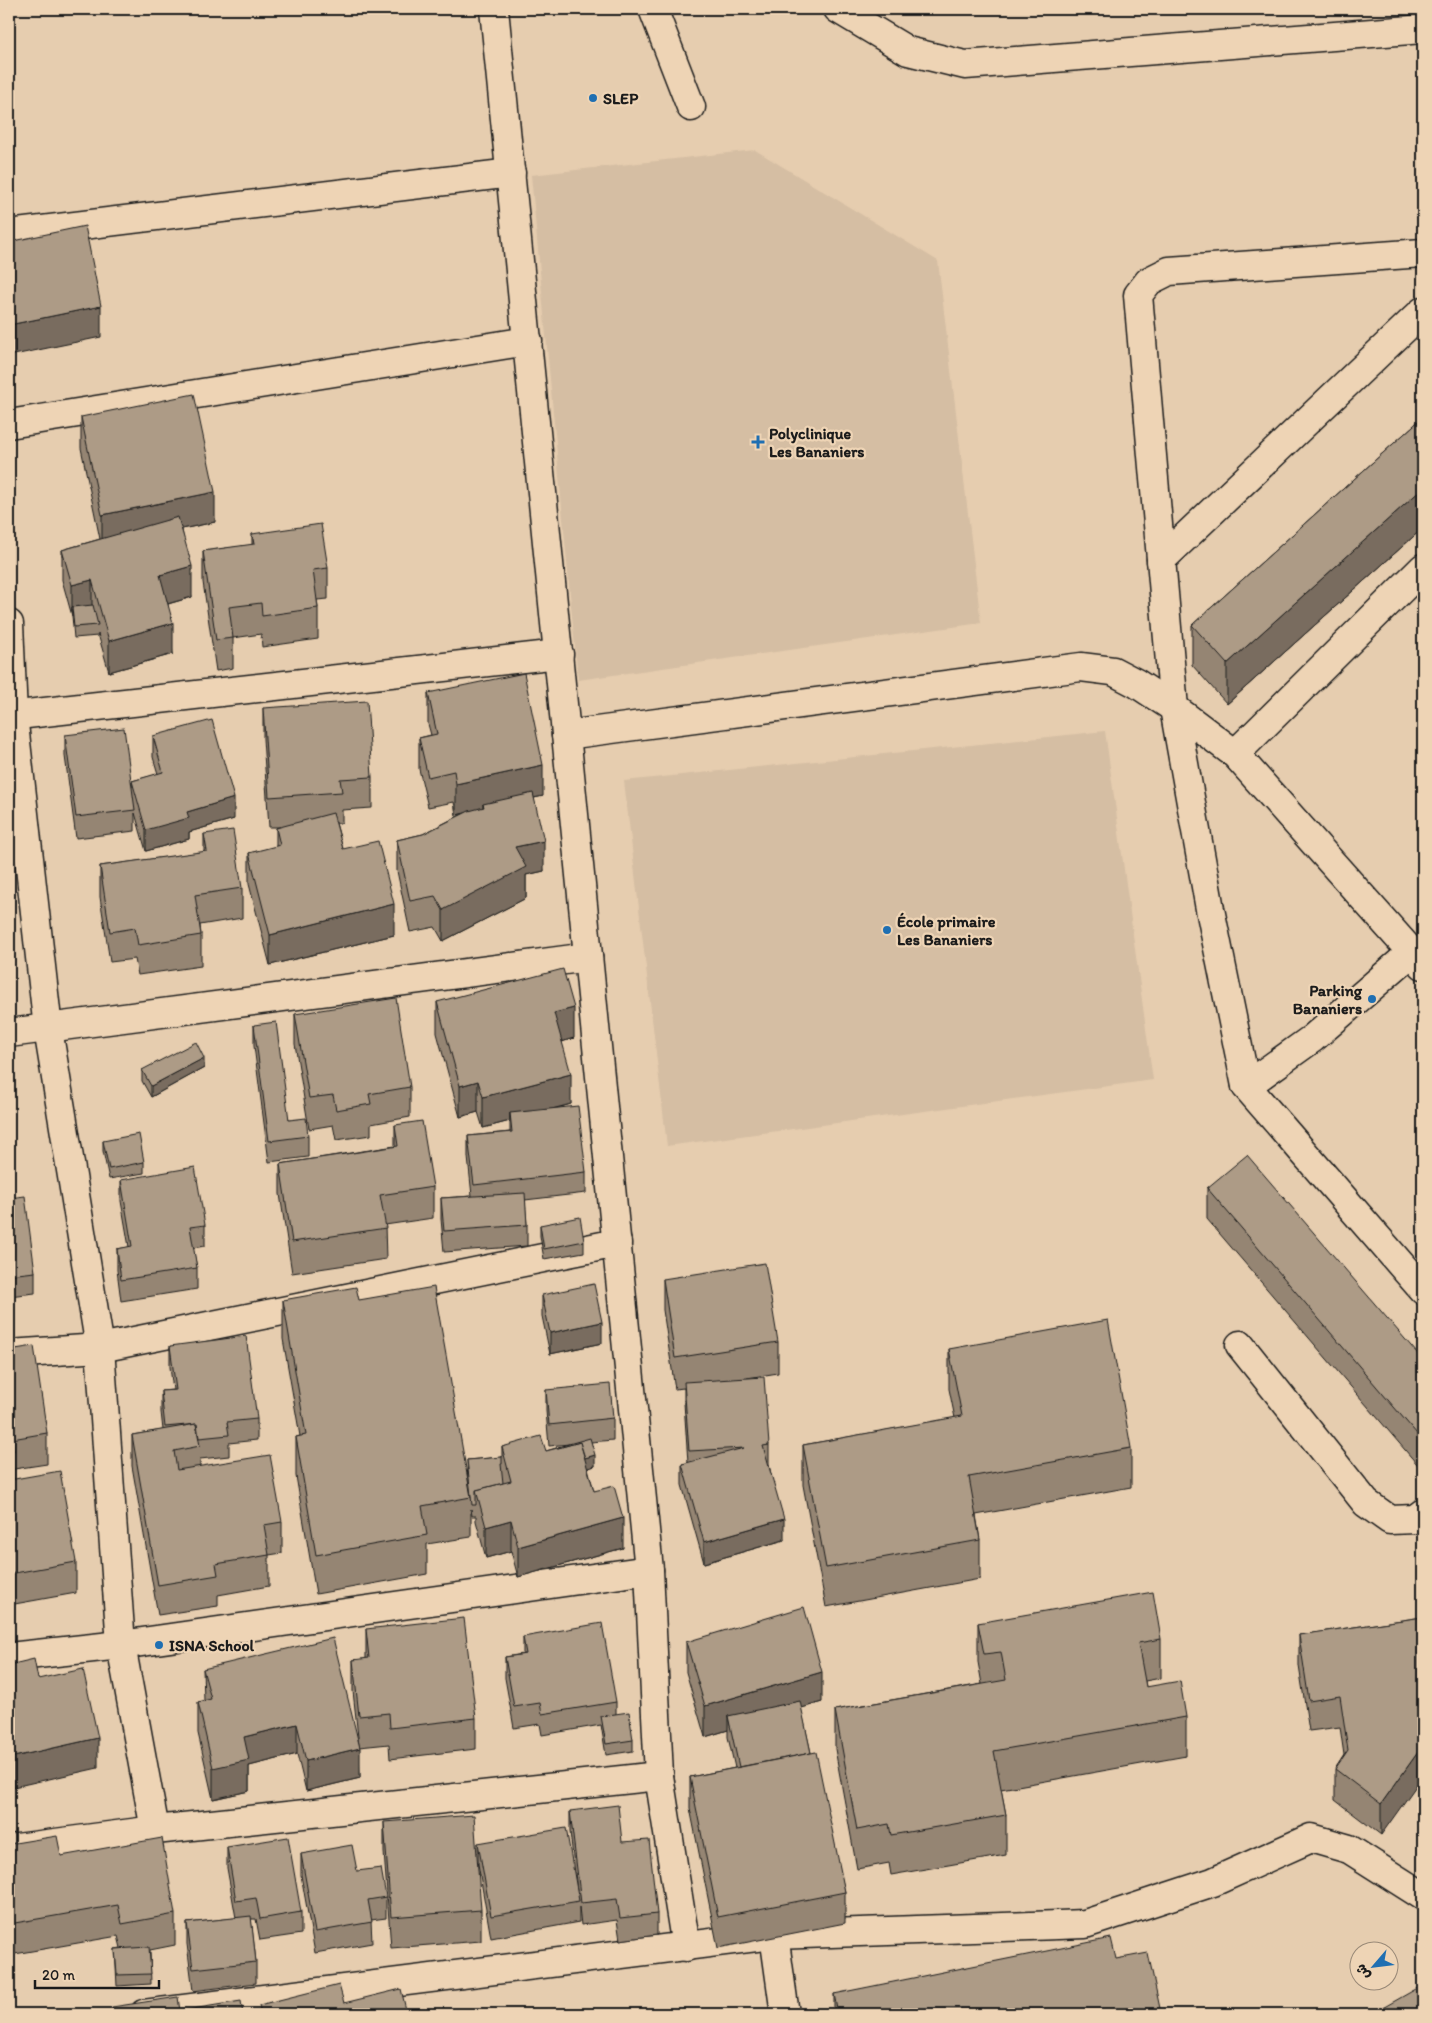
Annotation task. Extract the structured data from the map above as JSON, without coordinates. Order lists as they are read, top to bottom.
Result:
{
  "places": {
    "other": [
      "SLEP",
      "École primaire Les Bananiers",
      "Parking Bananiers",
      "ISNA School"
    ],
    "health": ["Polyclinique Les Bananiers"]
  },
  "scale_bar": "20 m",
  "north": "bottom left"
}
